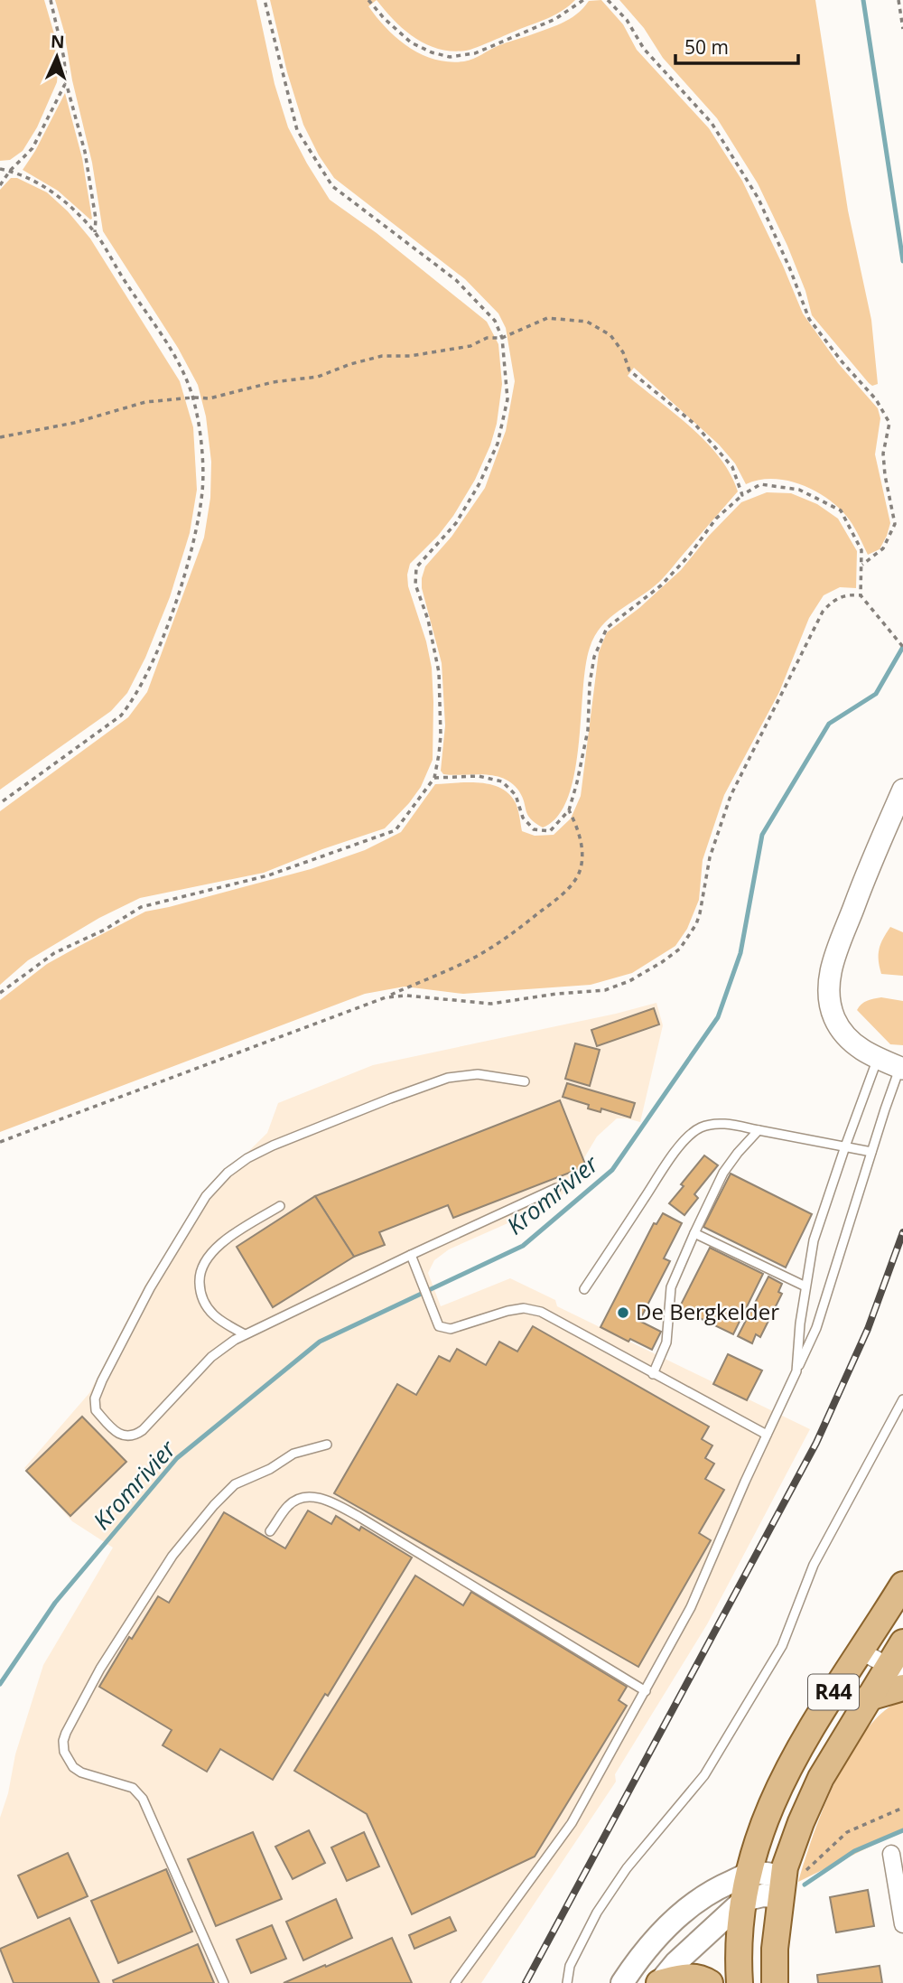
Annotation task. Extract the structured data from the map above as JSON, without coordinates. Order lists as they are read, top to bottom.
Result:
{
  "streets": {
    "main road": ["R44"]
  },
  "water": ["Kromrivier"],
  "places": ["De Bergkelder"],
  "scale_bar": "50 m",
  "north": "top"
}
